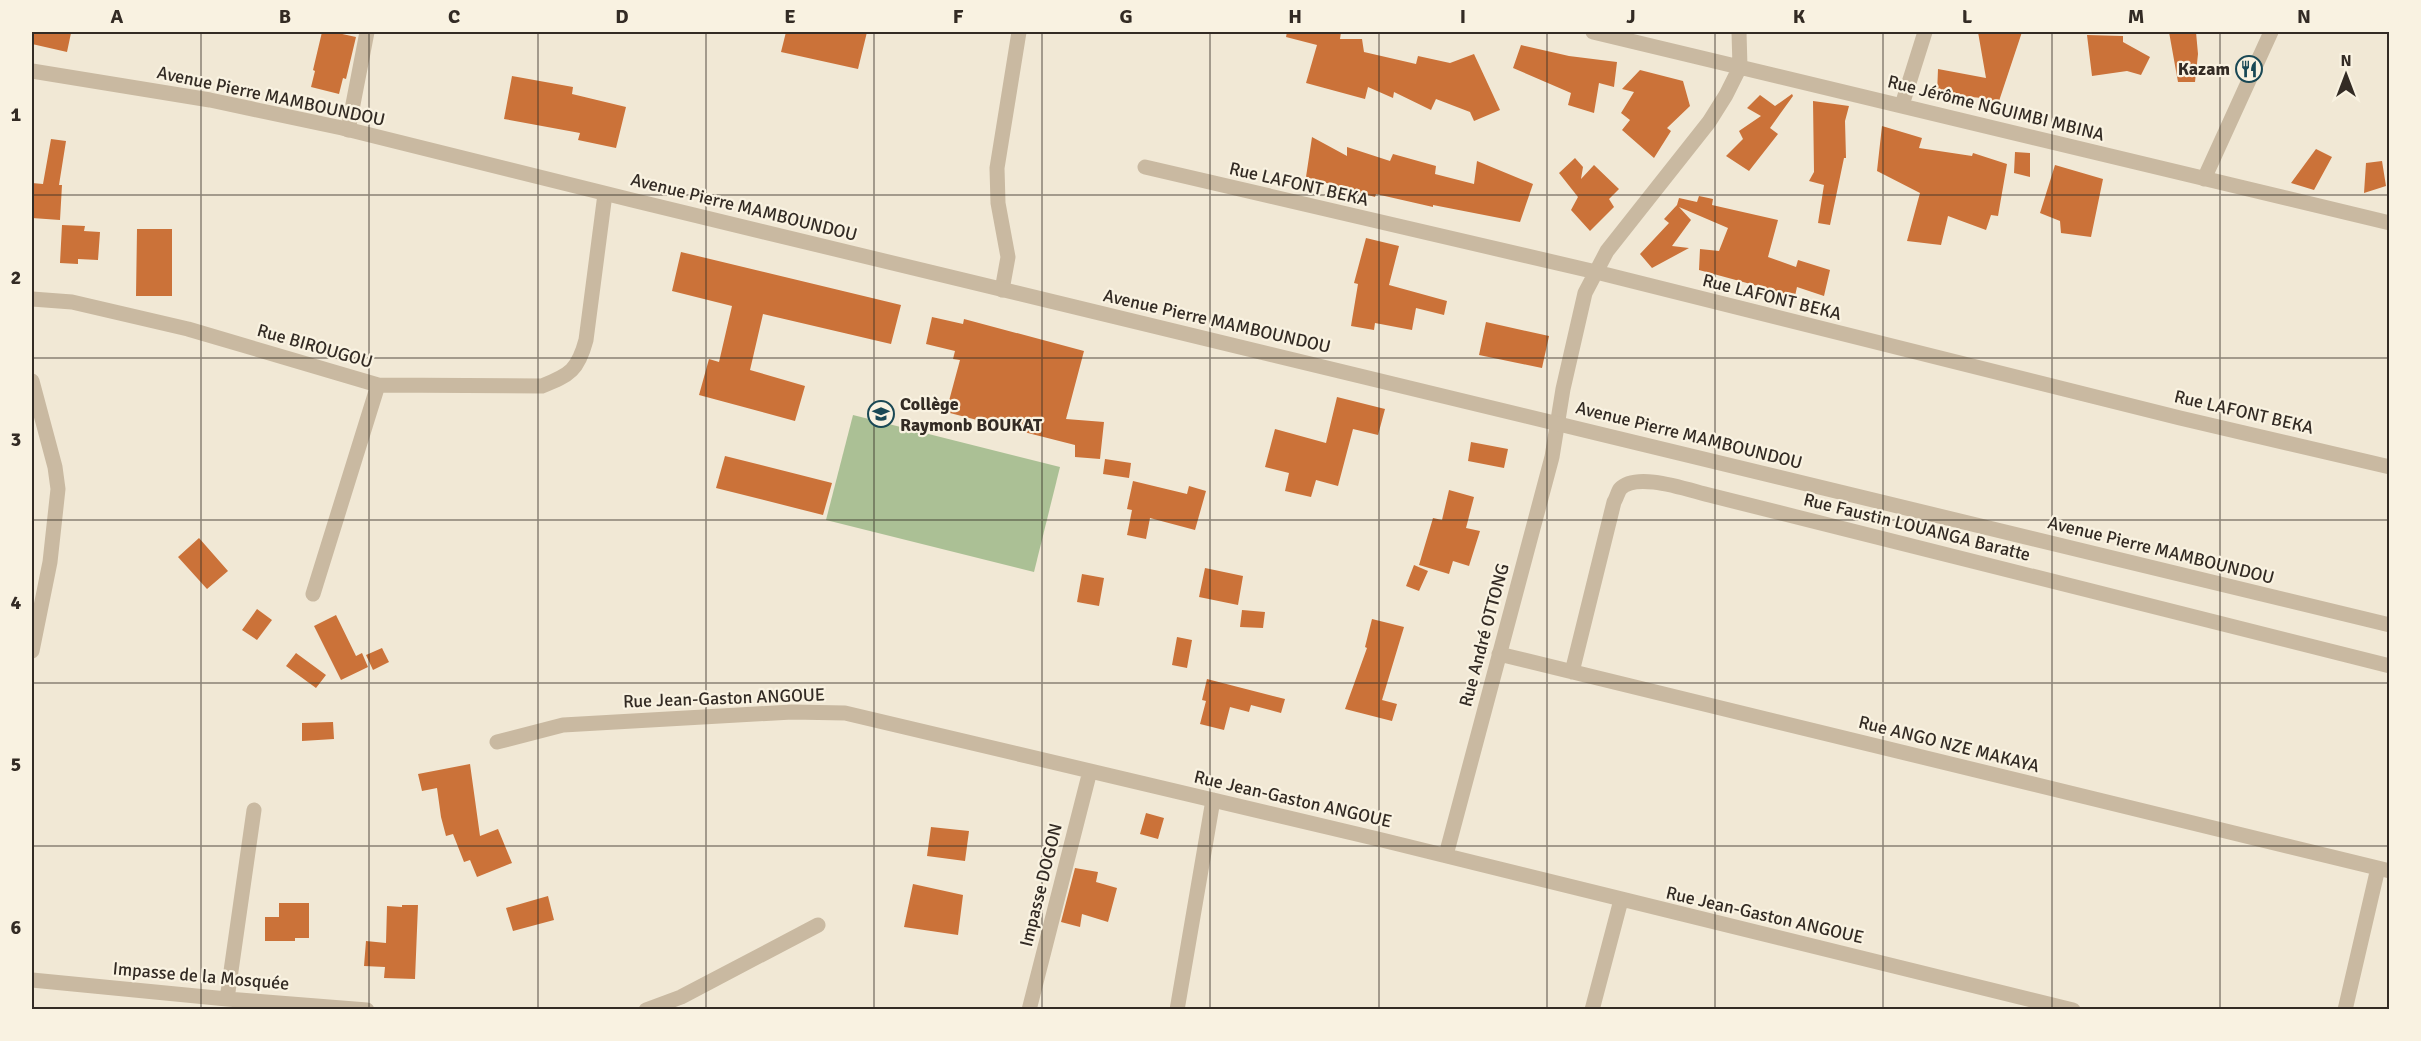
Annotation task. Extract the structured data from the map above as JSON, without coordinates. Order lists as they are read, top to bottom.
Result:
{
  "streets": {
    "street": [
      "Avenue Pierre MAMBOUNDOU",
      "Rue Jérôme NGUIMBI MBINA",
      "Rue LAFONT BEKA",
      "Rue BIROUGOU",
      "Rue Faustin LOUANGA Baratte",
      "Rue André OTTONG",
      "Rue Jean-Gaston ANGOUE",
      "Rue ANGO NZE MAKAYA",
      "Impasse DOGON",
      "Impasse de la Mosquée"
    ]
  },
  "crossings": [
    ["Avenue Pierre MAMBOUNDOU", "Rue BIROUGOU"],
    ["Avenue Pierre MAMBOUNDOU", "Rue André OTTONG"],
    ["Rue Jérôme NGUIMBI MBINA", "Rue André OTTONG"],
    ["Rue LAFONT BEKA", "Rue André OTTONG"],
    ["Rue Faustin LOUANGA Baratte", "Rue ANGO NZE MAKAYA"],
    ["Rue André OTTONG", "Rue Jean-Gaston ANGOUE"],
    ["Rue André OTTONG", "Rue ANGO NZE MAKAYA"],
    ["Rue Jean-Gaston ANGOUE", "Impasse DOGON"]
  ],
  "places": {
    "restaurant": ["Kazam"],
    "school or university": ["Collège Raymonb BOUKAT"]
  },
  "north": "top",
  "grid": {
    "columns": [
      "A",
      "B",
      "C",
      "D",
      "E",
      "F",
      "G",
      "H",
      "I",
      "J",
      "K",
      "L",
      "M",
      "N"
    ],
    "rows": [
      "1",
      "2",
      "3",
      "4",
      "5",
      "6"
    ]
  }
}
